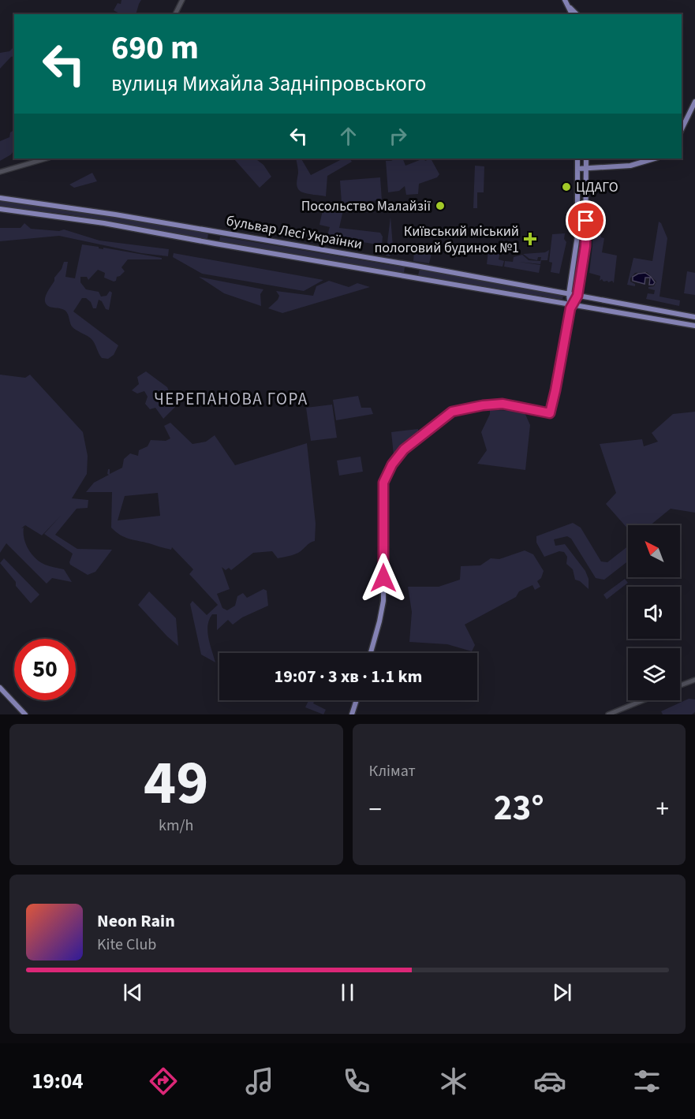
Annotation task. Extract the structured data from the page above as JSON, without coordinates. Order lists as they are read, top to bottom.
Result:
{
  "streets": {
    "main road": ["бульвар Лесі Українки"]
  },
  "districts": ["ЧЕРЕПАНОВА ГОРА"],
  "places": {
    "other": ["ЦДАГО", "Посольство Малайзії"],
    "health": ["Київський міський пологовий будинок №1"]
  },
  "north": "top left",
  "page": {
    "turn": ["690 m", "вулиця Михайла Задніпровського"],
    "limit": "50",
    "trip": "19:07 · 3 хв · 1.1 km",
    "tile": [
      ["49", "km/h"],
      "Клімат"
    ],
    "heat": ["−", "23°", "+"],
    "song": ["Neon Rain", "Kite Club"],
    "tabs": "19:04"
  }
}
